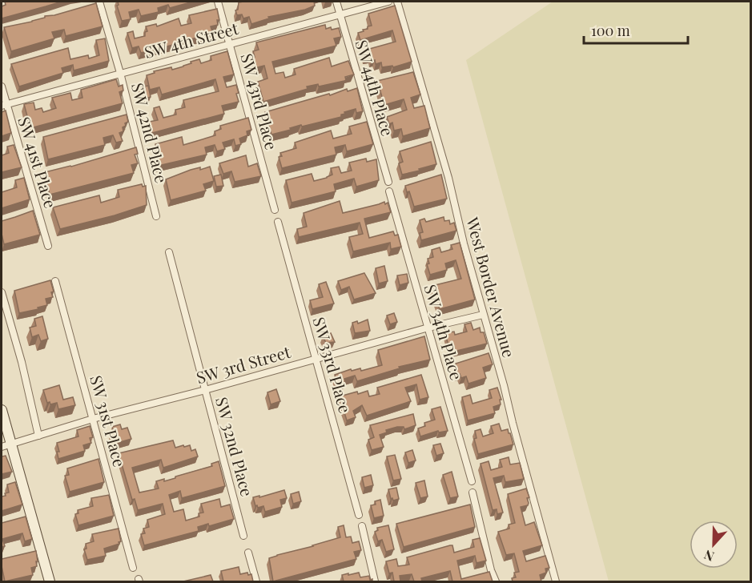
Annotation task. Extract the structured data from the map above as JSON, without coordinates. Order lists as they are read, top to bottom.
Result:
{
  "streets": {
    "street": [
      "SW 4th Street",
      "SW 44th Place",
      "SW 43rd Place",
      "SW 42nd Place",
      "SW 41st Place",
      "West Border Avenue",
      "SW 34th Place",
      "SW 3rd Street",
      "SW 33rd Place",
      "SW 31st Place",
      "SW 32nd Place"
    ]
  },
  "crossings": [
    ["SW 4th Street", "SW 44th Place"],
    ["SW 4th Street", "SW 43rd Place"],
    ["SW 4th Street", "SW 42nd Place"],
    ["SW 4th Street", "SW 41st Place"],
    ["West Border Avenue", "SW 3rd Street"],
    ["SW 34th Place", "SW 3rd Street"],
    ["SW 3rd Street", "SW 33rd Place"],
    ["SW 3rd Street", "SW 31st Place"],
    ["SW 3rd Street", "SW 32nd Place"]
  ],
  "scale_bar": "100 m",
  "north": "bottom"
}
